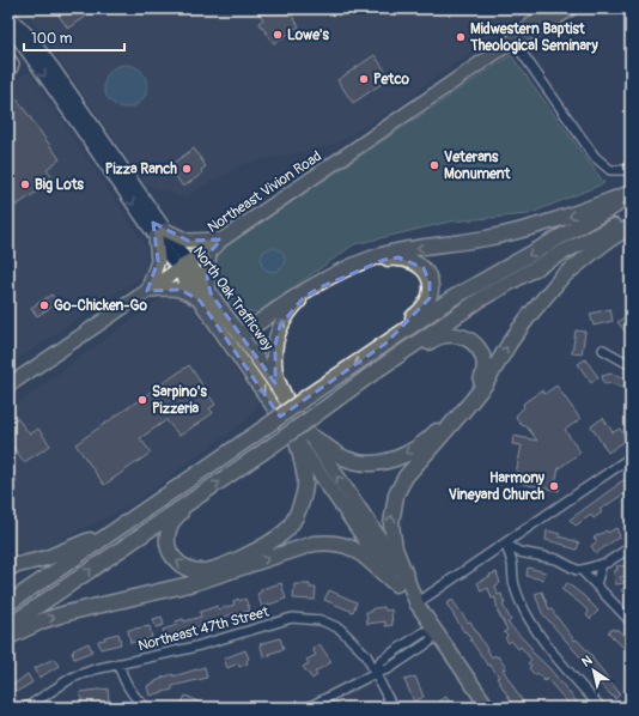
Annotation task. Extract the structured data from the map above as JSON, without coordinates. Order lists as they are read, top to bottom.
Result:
{
  "streets": {
    "main road": ["Northeast Vivion Road", "North Oak Trafficway"],
    "street": ["Northeast 47th Street"]
  },
  "crossings": [
    ["Northeast Vivion Road", "North Oak Trafficway"]
  ],
  "places": [
    "Lowe's",
    "Midwestern Baptist Theological Seminary",
    "Petco",
    "Veterans Monument",
    "Pizza Ranch",
    "Big Lots",
    "Go-Chicken-Go",
    "Sarpino's Pizzeria",
    "Harmony Vineyard Church"
  ],
  "scale_bar": "100 m",
  "north": "top left"
}
